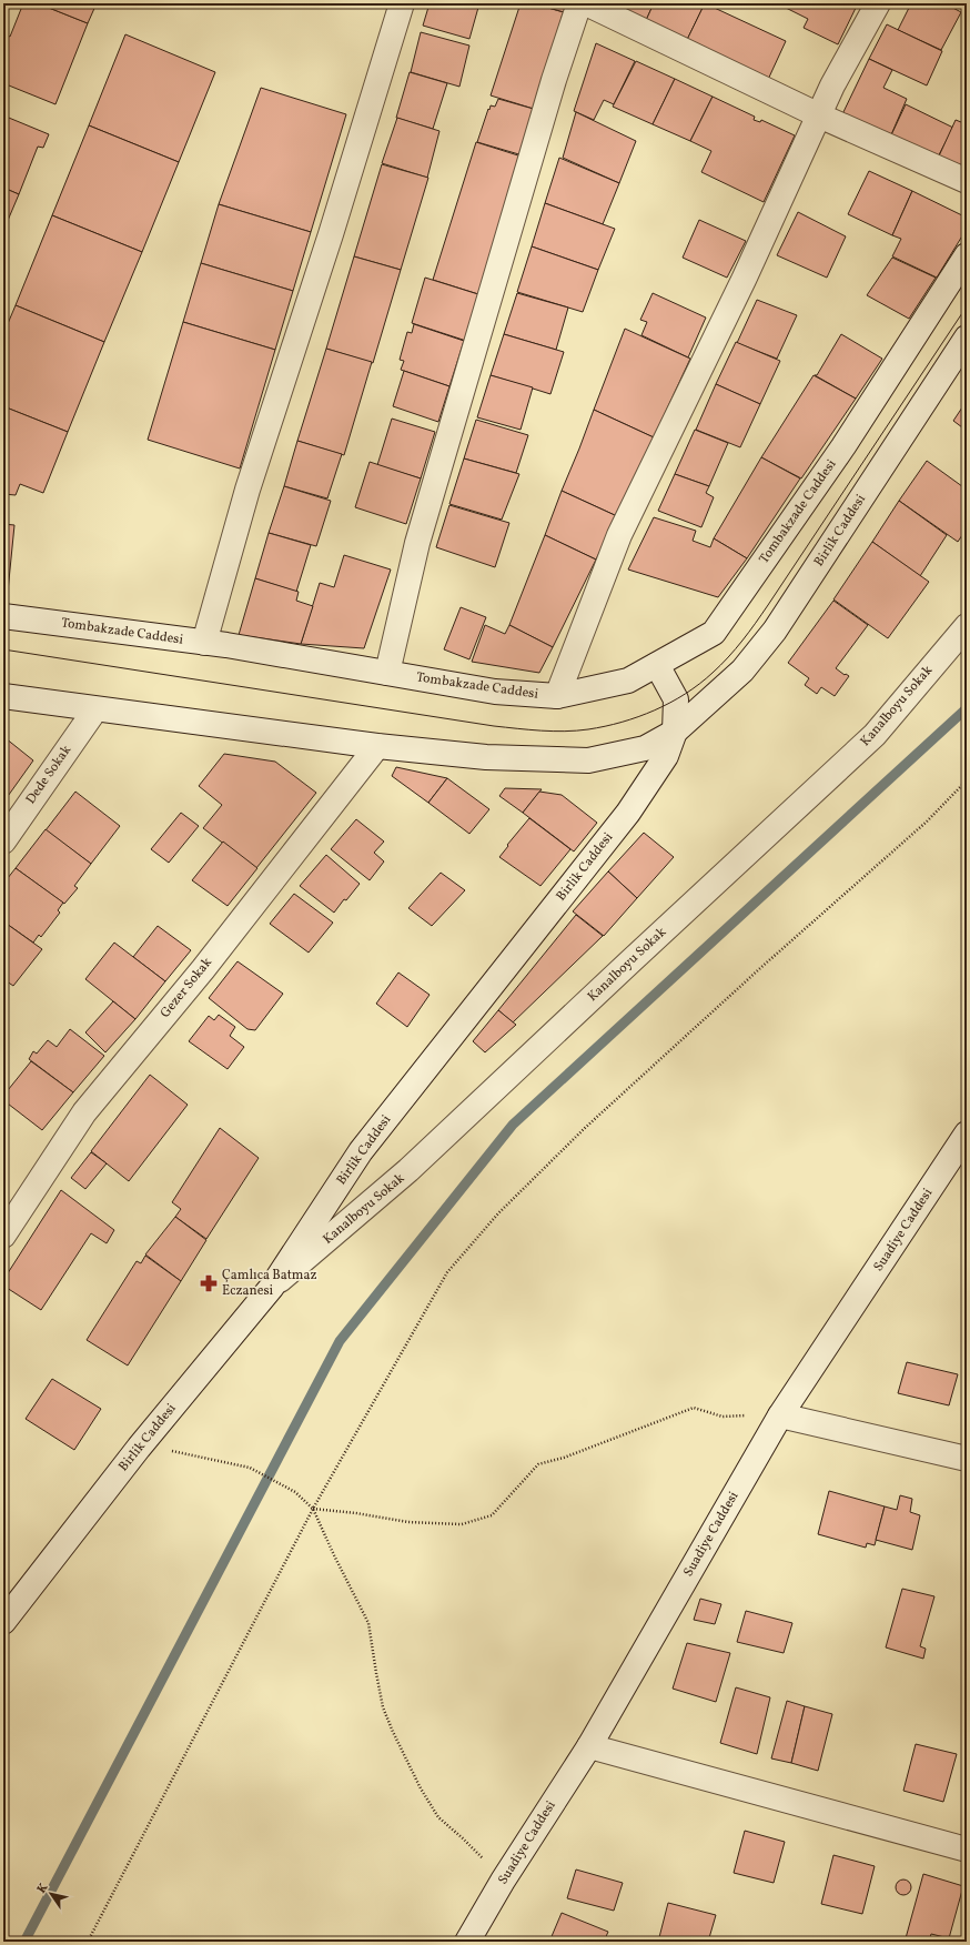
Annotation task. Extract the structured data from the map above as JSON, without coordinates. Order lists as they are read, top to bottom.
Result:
{
  "streets": {
    "street": [
      "Tombakzade Caddesi",
      "Birlik Caddesi",
      "Kanalboyu Sokak",
      "Dede Sokak",
      "Gezer Sokak",
      "Suadiye Caddesi"
    ]
  },
  "crossings": [
    ["Tombakzade Caddesi", "Birlik Caddesi"],
    ["Birlik Caddesi", "Kanalboyu Sokak"]
  ],
  "places": {
    "pharmacy": ["Çamlıca Batmaz Eczanesi"]
  },
  "north": "top left"
}
